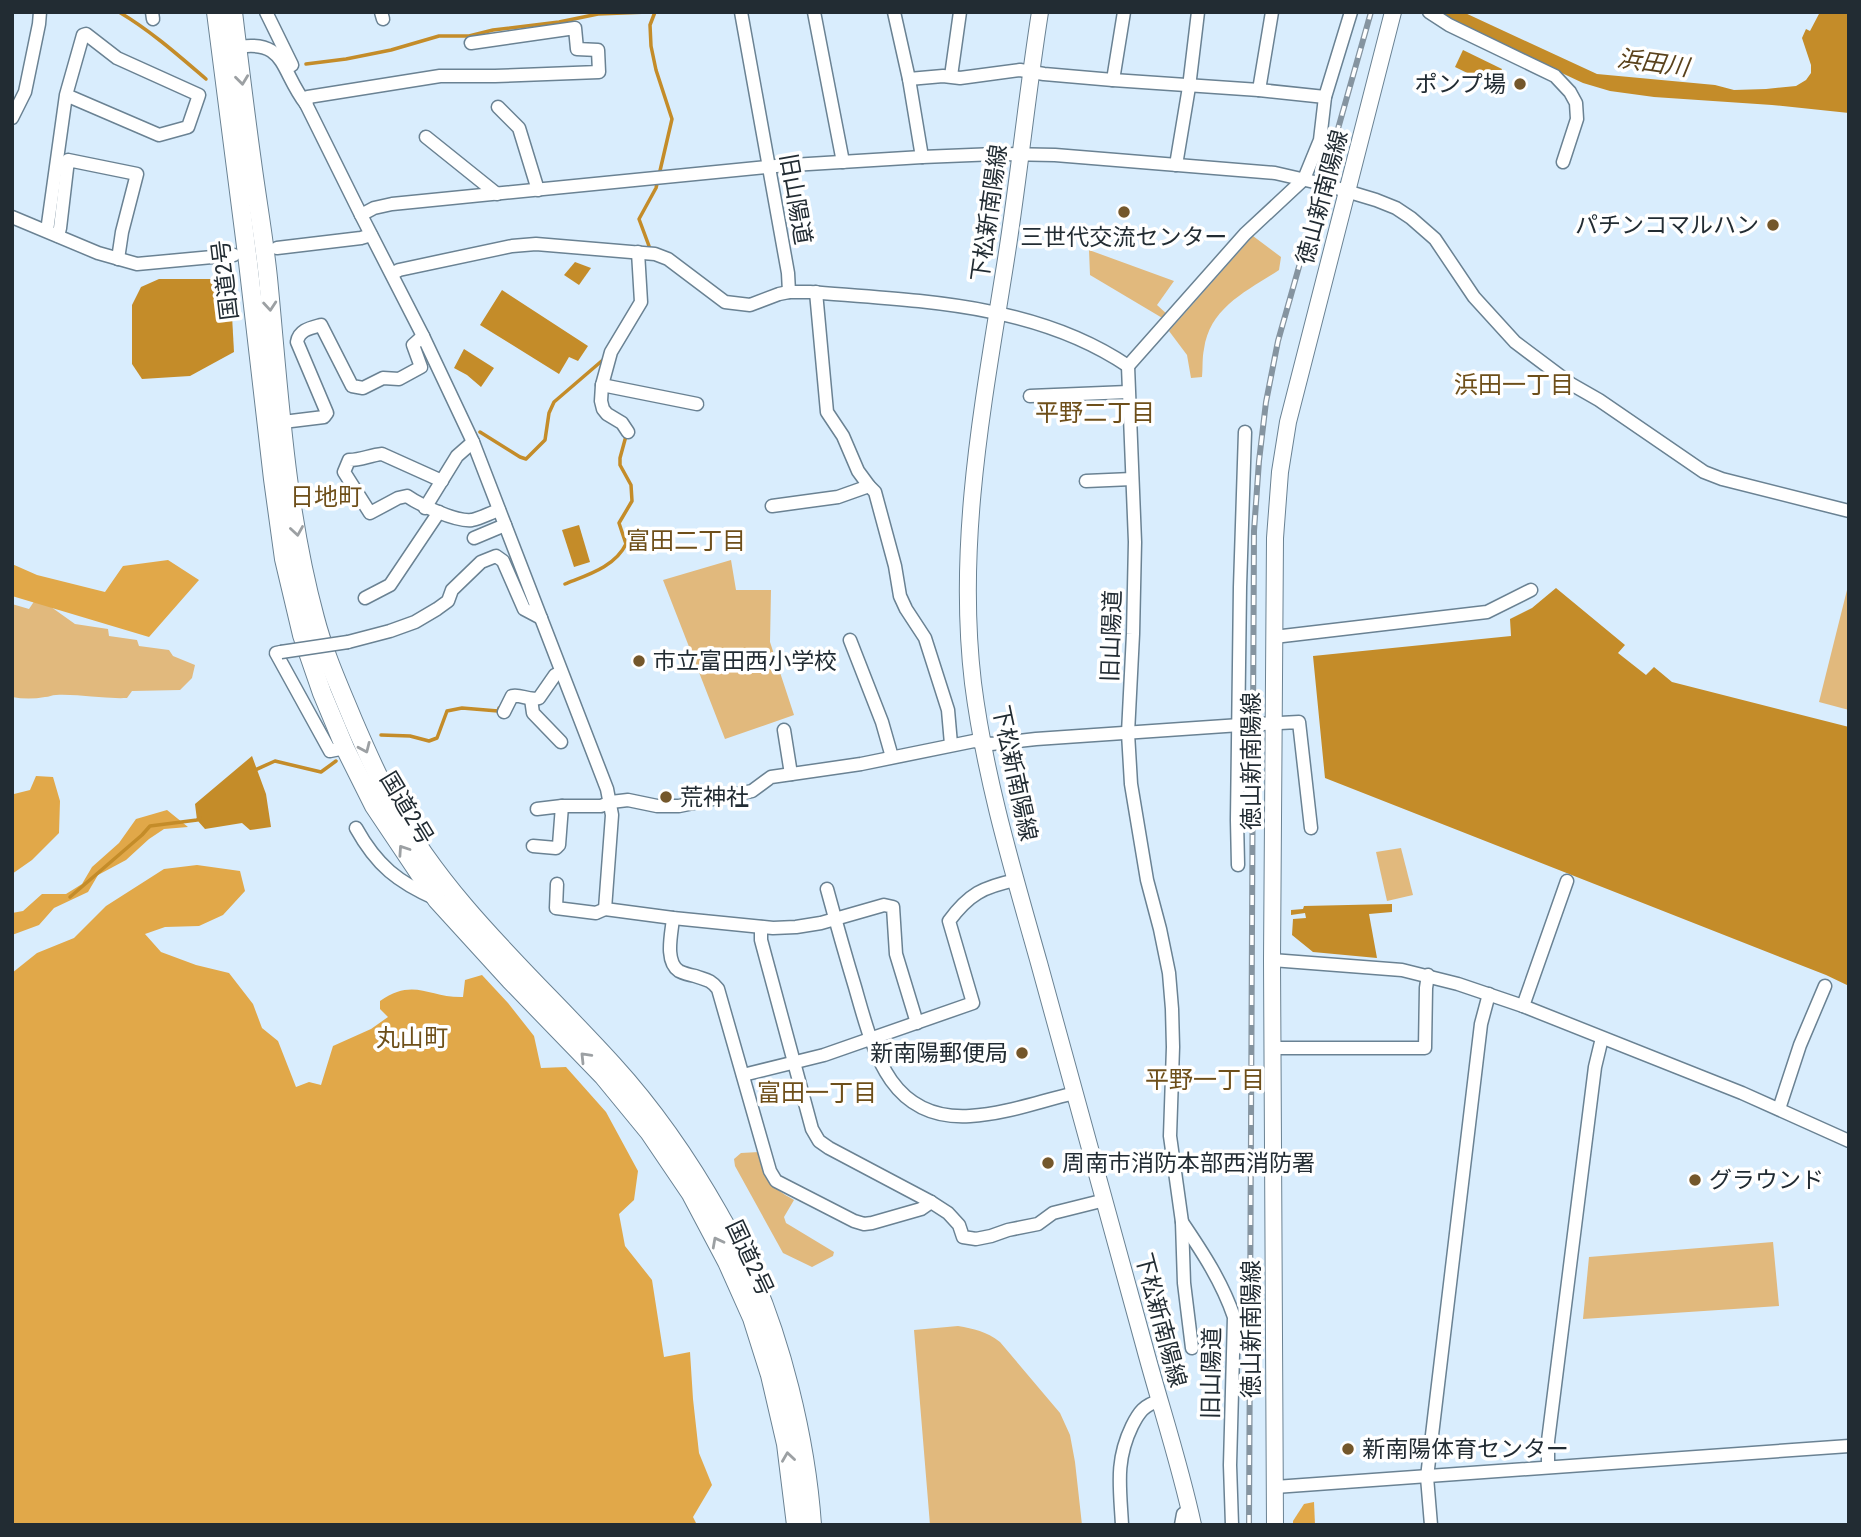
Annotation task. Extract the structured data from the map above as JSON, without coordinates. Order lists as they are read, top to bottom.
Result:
{
  "streets": {
    "highway": ["国道2号"],
    "main road": ["徳山新南陽線", "下松新南陽線"],
    "street": ["旧山陽道"]
  },
  "districts": [
    "浜田一丁目",
    "平野二丁目",
    "日地町",
    "富田二丁目",
    "丸山町",
    "平野一丁目",
    "富田一丁目"
  ],
  "water": ["浜田川"],
  "places": [
    "ポンプ場",
    "三世代交流センター",
    "パチンコマルハン",
    "市立富田西小学校",
    "荒神社",
    "新南陽郵便局",
    "周南市消防本部西消防署",
    "グラウンド",
    "新南陽体育センター"
  ]
}
